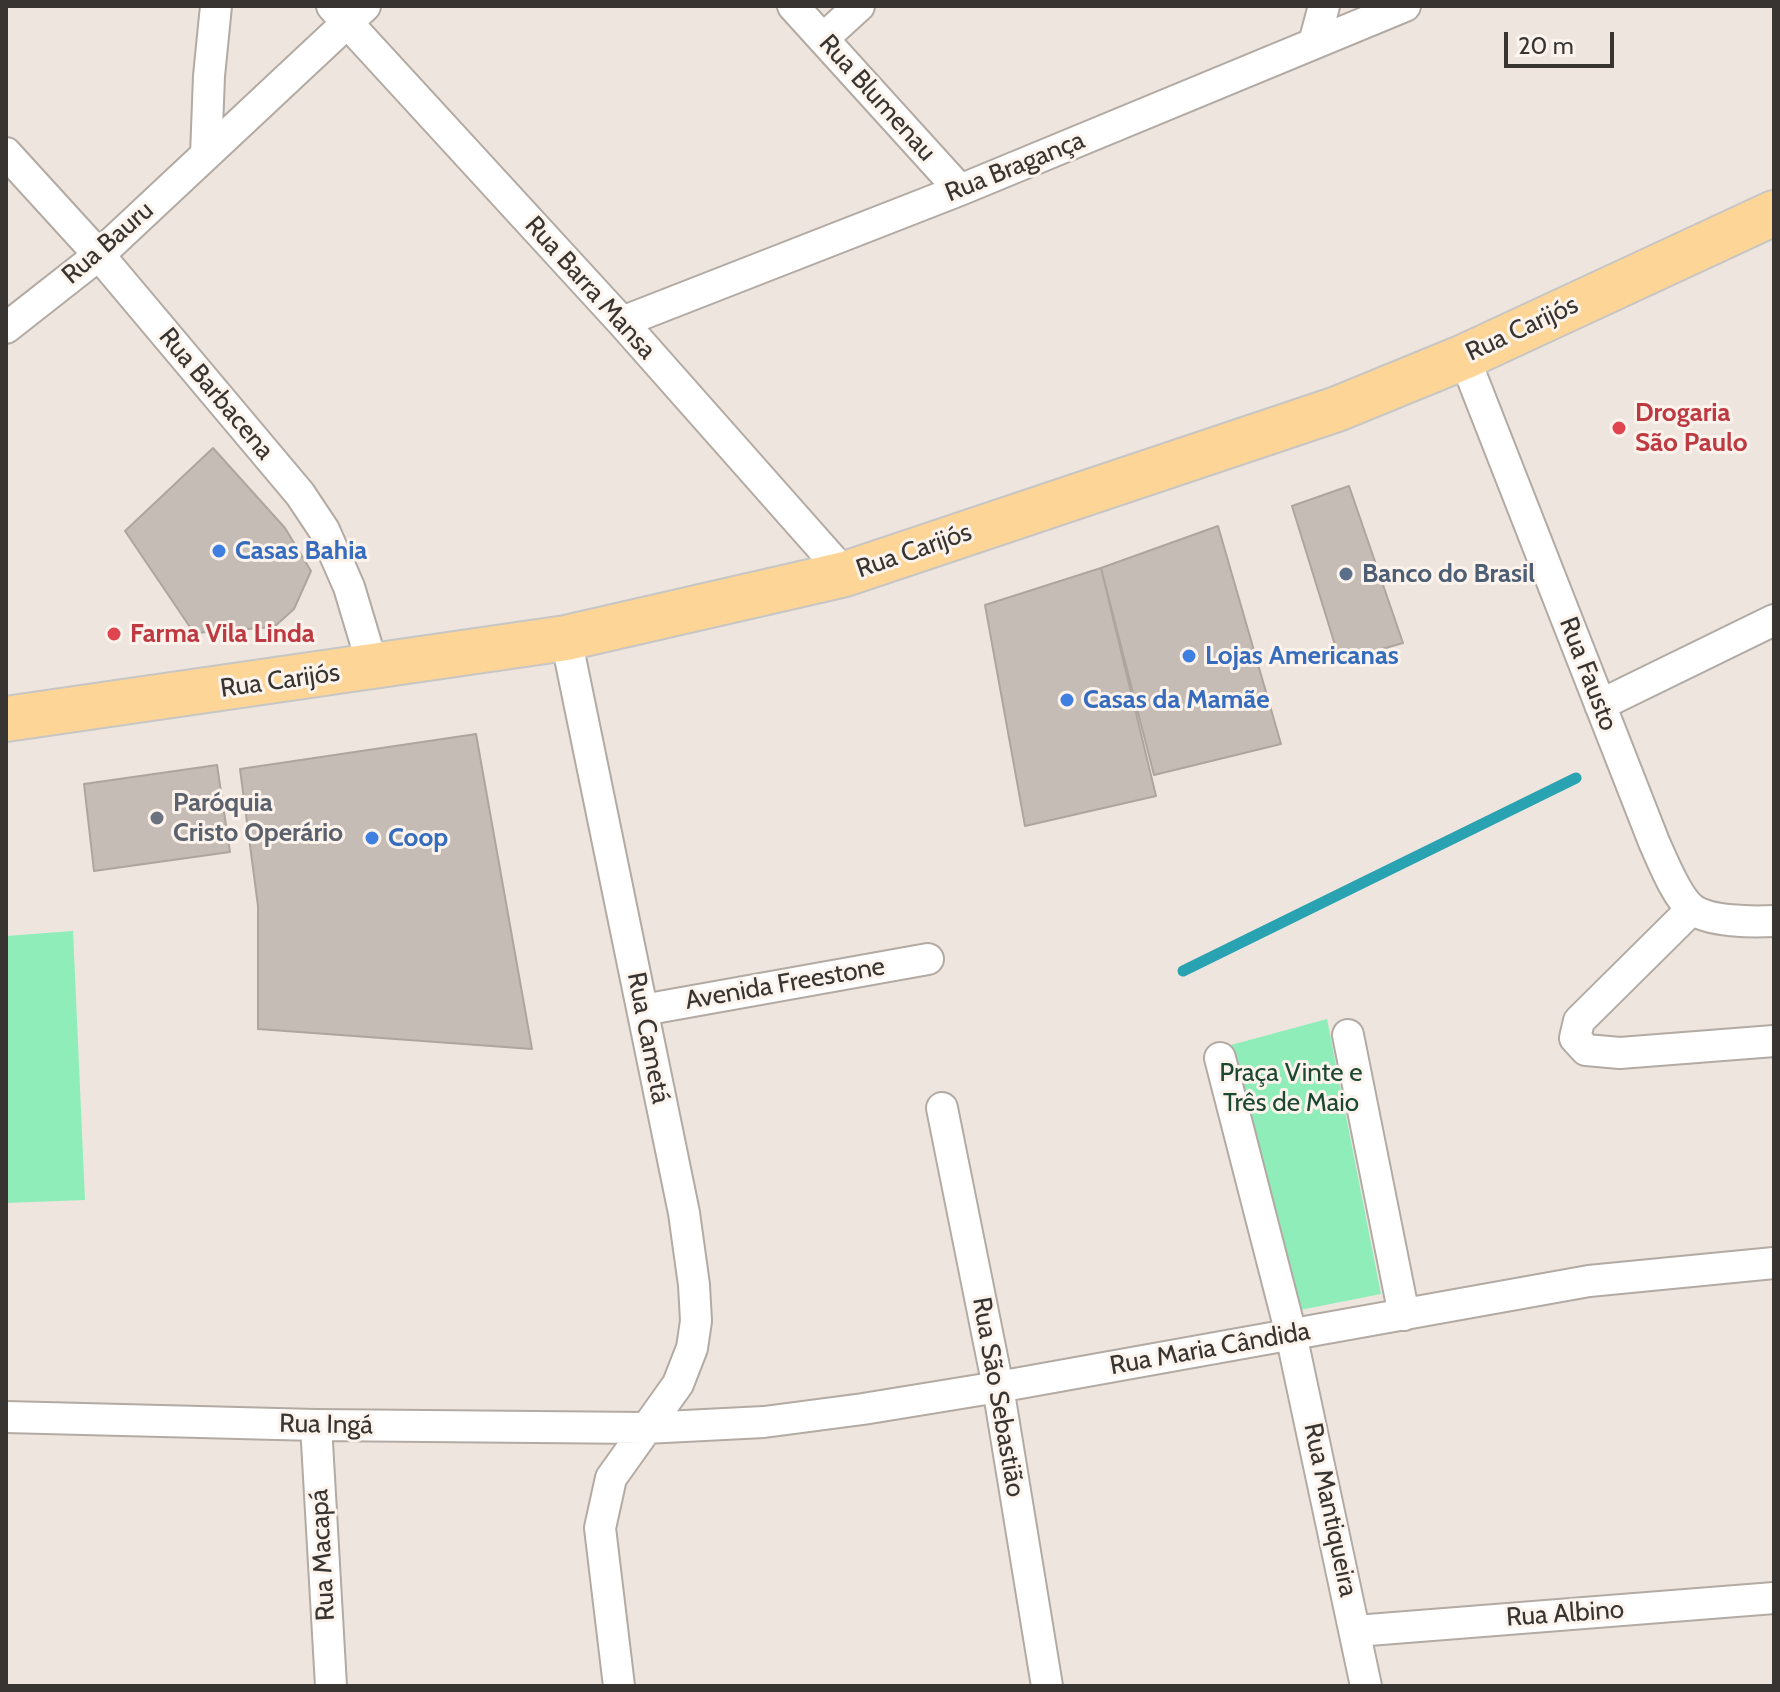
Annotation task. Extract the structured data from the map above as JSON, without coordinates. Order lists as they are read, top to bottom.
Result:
{
  "streets": {
    "main road": ["Rua Carijós"],
    "street": [
      "Rua Blumenau",
      "Rua Bragança",
      "Rua Bauru",
      "Rua Barra Mansa",
      "Rua Barbacena",
      "Rua Fausto",
      "Avenida Freestone",
      "Rua Cametá",
      "Rua Maria Cândida",
      "Rua São Sebastião",
      "Rua Ingá",
      "Rua Mantiqueira",
      "Rua Macapá",
      "Rua Albino"
    ]
  },
  "crossings": [
    ["Rua Blumenau", "Rua Bragança"],
    ["Rua Bragança", "Rua Barra Mansa"],
    ["Rua Bauru", "Rua Barra Mansa"],
    ["Rua Bauru", "Rua Barbacena"],
    ["Rua Barra Mansa", "Rua Carijós"],
    ["Rua Carijós", "Rua Barbacena"],
    ["Rua Carijós", "Rua Fausto"],
    ["Rua Carijós", "Rua Cametá"],
    ["Avenida Freestone", "Rua Cametá"],
    ["Rua Cametá", "Rua Maria Cândida"],
    ["Rua Cametá", "Rua Ingá"],
    ["Rua Maria Cândida", "Rua São Sebastião"],
    ["Rua Maria Cândida", "Rua Ingá"],
    ["Rua Maria Cândida", "Rua Mantiqueira"],
    ["Rua Ingá", "Rua Macapá"],
    ["Rua Mantiqueira", "Rua Albino"]
  ],
  "parks": ["Praça Vinte e Três de Maio"],
  "places": [
    "Drogaria São Paulo",
    "Casas Bahia",
    "Banco do Brasil",
    "Farma Vila Linda",
    "Lojas Americanas",
    "Casas da Mamãe",
    "Paróquia Cristo Operário",
    "Coop"
  ],
  "scale_bar": "20 m"
}
